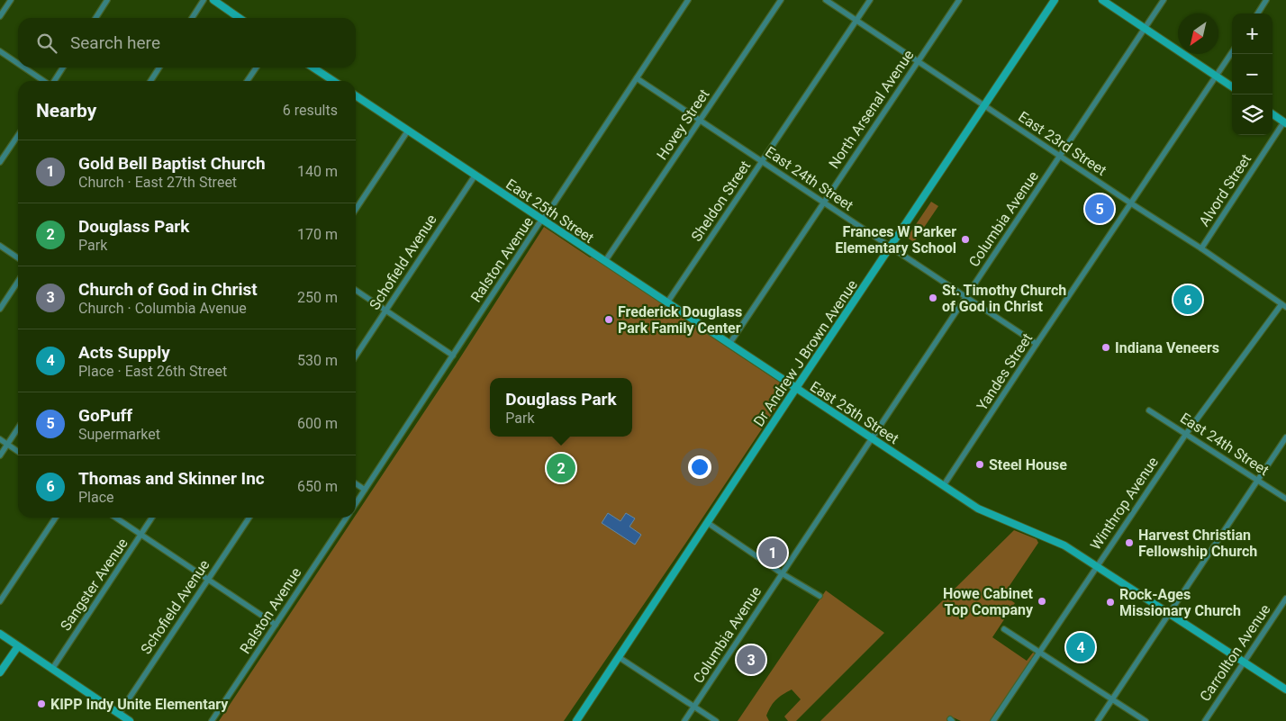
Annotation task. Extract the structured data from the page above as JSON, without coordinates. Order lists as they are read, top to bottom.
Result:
{
  "streets": {
    "street": [
      "North Arsenal Avenue",
      "Hovey Street",
      "East 23rd Street",
      "East 24th Street",
      "Alvord Street",
      "Sheldon Street",
      "East 25th Street",
      "Columbia Avenue",
      "Ralston Avenue",
      "Schofield Avenue",
      "Dr Andrew J Brown Avenue",
      "Yandes Street",
      "Winthrop Avenue",
      "Sangster Avenue",
      "Carrollton Avenue"
    ]
  },
  "crossings": [
    ["North Arsenal Avenue", "East 23rd Street"],
    ["North Arsenal Avenue", "East 24th Street"],
    ["North Arsenal Avenue", "East 25th Street"],
    ["Hovey Street", "East 24th Street"],
    ["Hovey Street", "East 25th Street"],
    ["East 23rd Street", "Alvord Street"],
    ["East 23rd Street", "Sheldon Street"],
    ["East 23rd Street", "Columbia Avenue"],
    ["East 23rd Street", "Dr Andrew J Brown Avenue"],
    ["East 23rd Street", "Yandes Street"],
    ["East 23rd Street", "Winthrop Avenue"],
    ["East 24th Street", "Sheldon Street"],
    ["East 24th Street", "Columbia Avenue"],
    ["East 24th Street", "Ralston Avenue"],
    ["East 24th Street", "Dr Andrew J Brown Avenue"],
    ["East 24th Street", "Yandes Street"],
    ["East 24th Street", "Winthrop Avenue"],
    ["Sheldon Street", "East 25th Street"],
    ["East 25th Street", "Columbia Avenue"],
    ["East 25th Street", "Ralston Avenue"],
    ["East 25th Street", "Schofield Avenue"],
    ["East 25th Street", "Dr Andrew J Brown Avenue"],
    ["East 25th Street", "Yandes Street"],
    ["East 25th Street", "Winthrop Avenue"],
    ["East 25th Street", "Carrollton Avenue"]
  ],
  "places": [
    "Frances W Parker Elementary School",
    "St. Timothy Church of God in Christ",
    "Frederick Douglass Park Family Center",
    "Indiana Veneers",
    "Steel House",
    "Harvest Christian Fellowship Church",
    "Howe Cabinet Top Company",
    "Rock-Ages Missionary Church",
    "KIPP Indy Unite Elementary"
  ],
  "north": "bottom left",
  "page": {
    "map_buttons": ["+", "−"],
    "search": "Search here",
    "heading": ["Nearby", "6 results"],
    "list": [
      {
        "mark": "1",
        "name": "Gold Bell Baptist Church",
        "note": "Church · East 27th Street",
        "value": "140 m"
      },
      {
        "mark": "2",
        "name": "Douglass Park",
        "note": "Park",
        "value": "170 m"
      },
      {
        "mark": "3",
        "name": "Church of God in Christ",
        "note": "Church · Columbia Avenue",
        "value": "250 m"
      },
      {
        "mark": "4",
        "name": "Acts Supply",
        "note": "Place · East 26th Street",
        "value": "530 m"
      },
      {
        "mark": "5",
        "name": "GoPuff",
        "note": "Supermarket",
        "value": "600 m"
      },
      {
        "mark": "6",
        "name": "Thomas and Skinner Inc",
        "note": "Place",
        "value": "650 m"
      }
    ],
    "pins": [
      "5",
      "6",
      "2",
      "1",
      "4",
      "3"
    ],
    "popup": ["Douglass Park", "Park"]
  }
}
